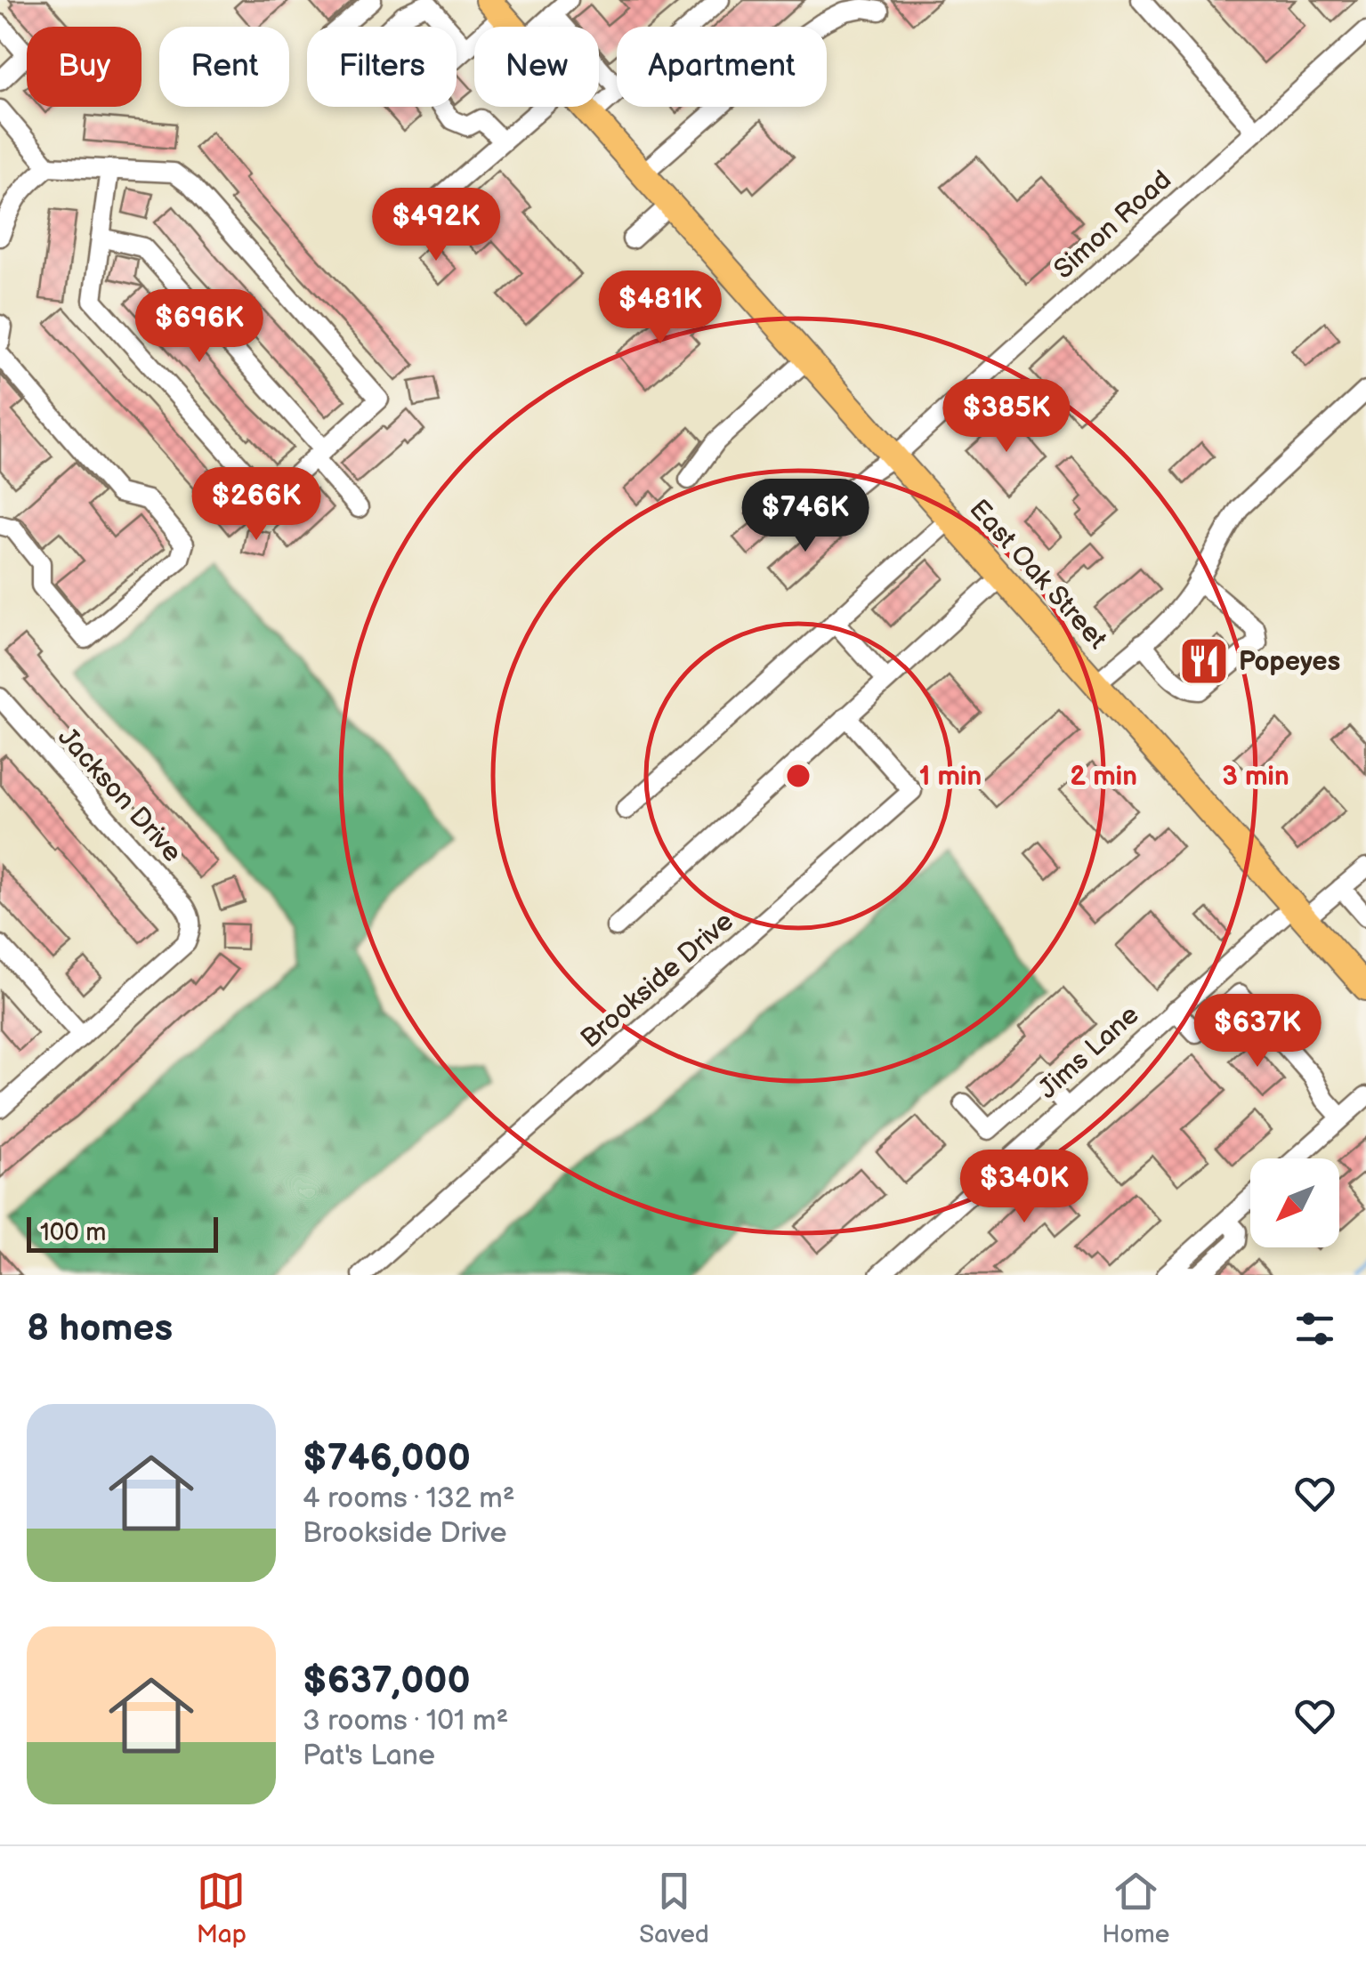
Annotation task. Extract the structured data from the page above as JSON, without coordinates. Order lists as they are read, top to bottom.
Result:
{
  "streets": {
    "highway": ["East Oak Street"],
    "street": [
      "Simon Road",
      "Jackson Drive",
      "Brookside Drive",
      "Jims Lane"
    ]
  },
  "crossings": [
    ["Simon Road", "East Oak Street"],
    ["East Oak Street", "Jims Lane"]
  ],
  "places": {
    "restaurant": ["Popeyes"]
  },
  "scale_bar": "100 m",
  "north": "bottom left",
  "page": {
    "chip": [
      "Buy",
      "Rent",
      "Filters",
      "New",
      "Apartment"
    ],
    "price": [
      "$492K",
      "$481K",
      "$696K",
      "$385K",
      "$266K",
      "$746K",
      "$637K",
      "$340K"
    ],
    "scale": "100 m",
    "heading": "8 homes",
    "list": [
      {
        "name": "$746,000",
        "note": "4 rooms · 132 m² · Brookside Drive"
      },
      {
        "name": "$637,000",
        "note": "3 rooms · 101 m² · Pat's Lane"
      }
    ],
    "tabs": ["Map", "Saved", "Home"]
  },
  "rings": ["1 min", "2 min", "3 min"]
}
